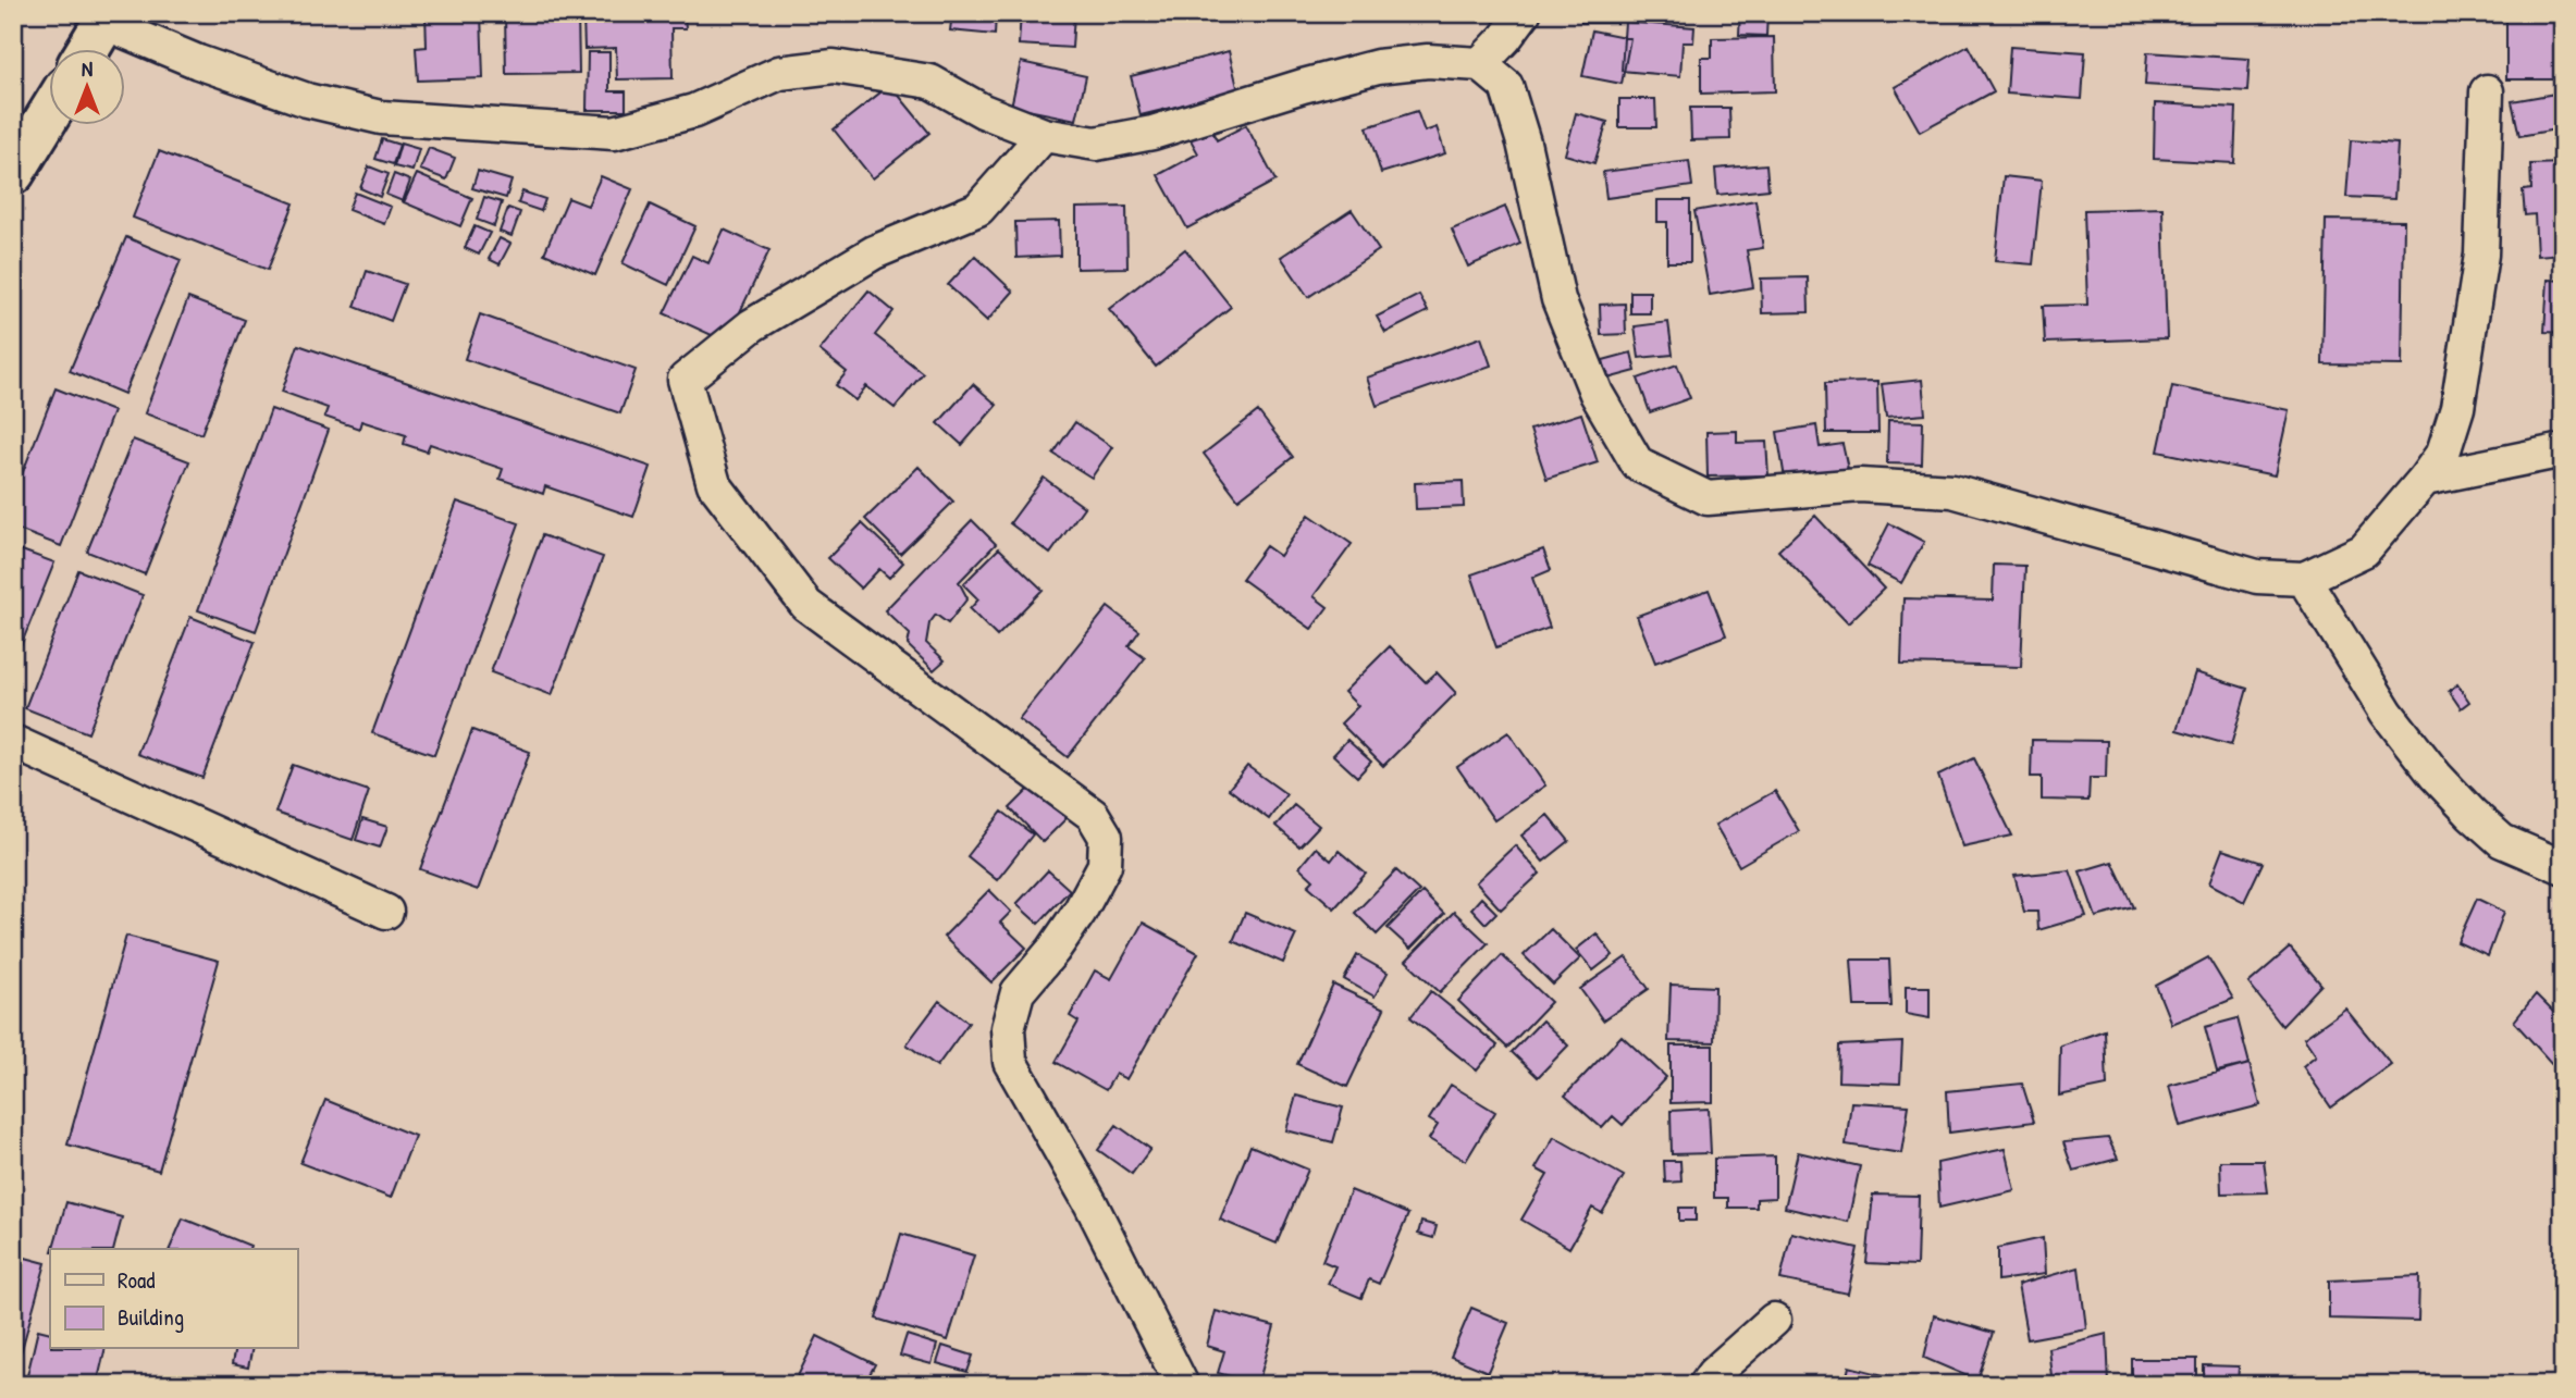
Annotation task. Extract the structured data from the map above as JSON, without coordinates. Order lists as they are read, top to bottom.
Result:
{
  "legend": ["Road", "Building"],
  "north": "top"
}
